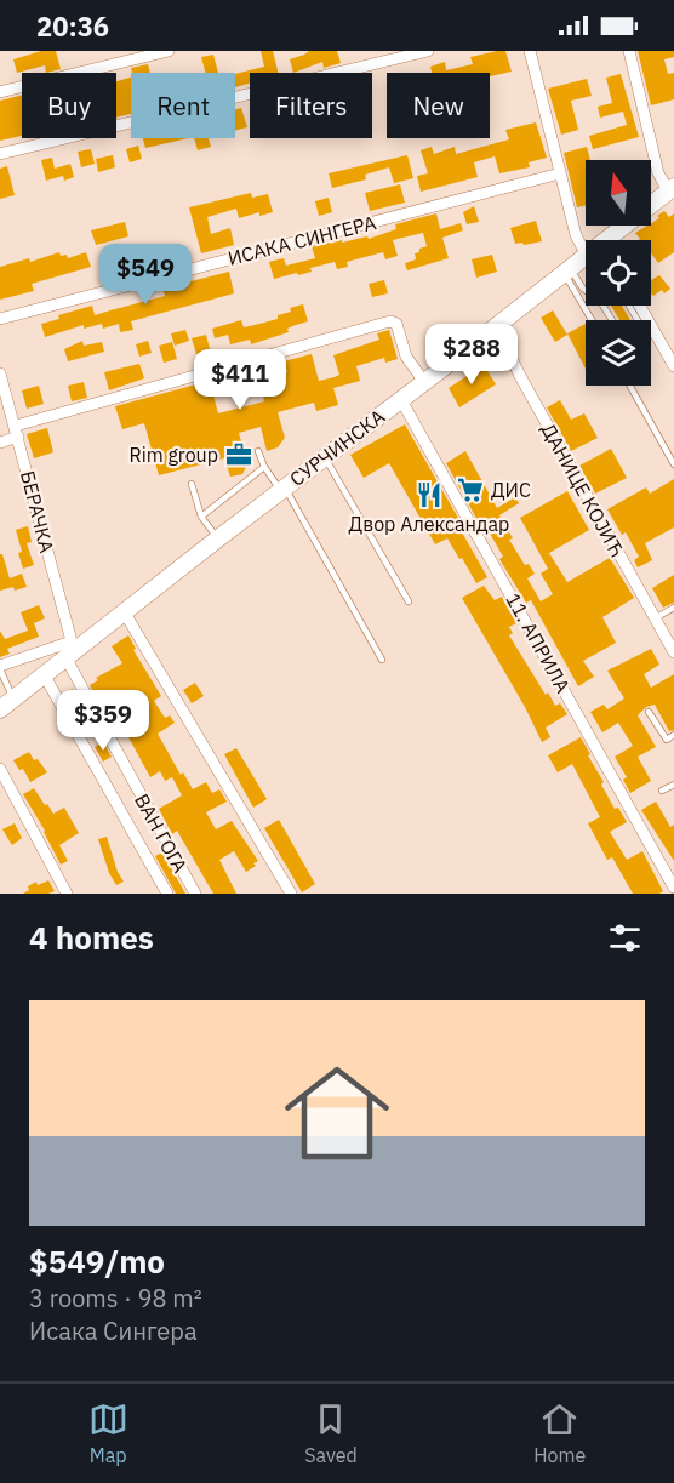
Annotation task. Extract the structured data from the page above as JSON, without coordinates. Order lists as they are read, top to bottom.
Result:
{
  "streets": {
    "main road": ["СУРЧИНСКА"],
    "street": [
      "ИСАКА СИНГЕРА",
      "ДАНИЦЕ КОЈИЋ",
      "БЕРАЧКА",
      "11. АПРИЛА",
      "ВАН ГОГА"
    ]
  },
  "crossings": [
    ["СУРЧИНСКА", "ДАНИЦЕ КОЈИЋ"],
    ["СУРЧИНСКА", "БЕРАЧКА"],
    ["СУРЧИНСКА", "11. АПРИЛА"],
    ["СУРЧИНСКА", "ВАН ГОГА"],
    ["БЕРАЧКА", "ВАН ГОГА"]
  ],
  "places": {
    "office": ["Rim group"],
    "supermarket": ["ДИС"],
    "restaurant": ["Двор Александар"]
  },
  "north": "top",
  "page": {
    "status": "20:36",
    "chip": [
      "Buy",
      "Rent",
      "Filters",
      "New"
    ],
    "price": [
      "$549",
      "$288",
      "$411",
      "$359"
    ],
    "heading": "4 homes",
    "list": [
      {
        "name": "$549/mo",
        "note": "3 rooms · 98 m² · Исака Сингера"
      }
    ],
    "tabs": ["Map", "Saved", "Home"]
  }
}
